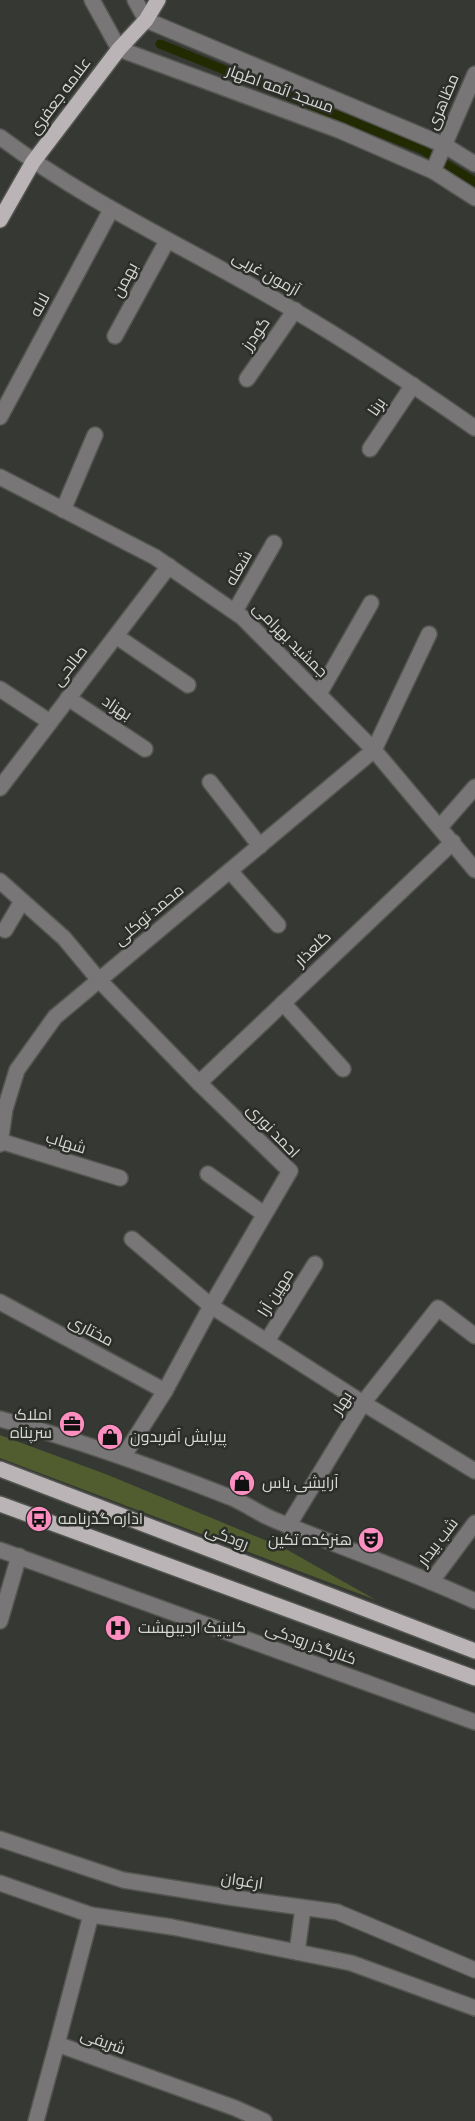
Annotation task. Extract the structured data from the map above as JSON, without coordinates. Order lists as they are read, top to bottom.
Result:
{
  "streets": {
    "main road": ["علامه جعفری", "رودکی"],
    "street": [
      "مسجد ائمه اطهار",
      "مظاهری",
      "آزمون غربی",
      "بهمن",
      "لاله",
      "گودرز",
      "برنا",
      "شعله",
      "جمشید بهرامی",
      "صالحی",
      "بهزاد",
      "محمد توکلی",
      "گلعذار",
      "احمد نوری",
      "شهاب",
      "مهین آرا",
      "مختاری",
      "بهار",
      "شب بیدار",
      "کنارگذر رودکی",
      "ارغوان",
      "شریفی"
    ]
  },
  "crossings": [
    ["مسجد ائمه اطهار", "علامه جعفری"],
    ["مسجد ائمه اطهار", "مظاهری"],
    ["علامه جعفری", "آزمون غربی"],
    ["آزمون غربی", "بهمن"],
    ["آزمون غربی", "لاله"],
    ["آزمون غربی", "گودرز"],
    ["آزمون غربی", "برنا"],
    ["شعله", "جمشید بهرامی"],
    ["جمشید بهرامی", "صالحی"],
    ["جمشید بهرامی", "محمد توکلی"],
    ["جمشید بهرامی", "گلعذار"],
    ["صالحی", "بهزاد"],
    ["محمد توکلی", "احمد نوری"],
    ["محمد توکلی", "شهاب"],
    ["گلعذار", "احمد نوری"],
    ["احمد نوری", "مختاری"]
  ],
  "places": {
    "office": ["املاک سرپناه"],
    "shop": ["پیرایش آفریدون", "آرایشی یاس"],
    "bus stop": ["اداره گذرنامه"],
    "theatre": ["هنرکده تکین"],
    "hospital": ["کلینیک اردیبهشت"]
  }
}
